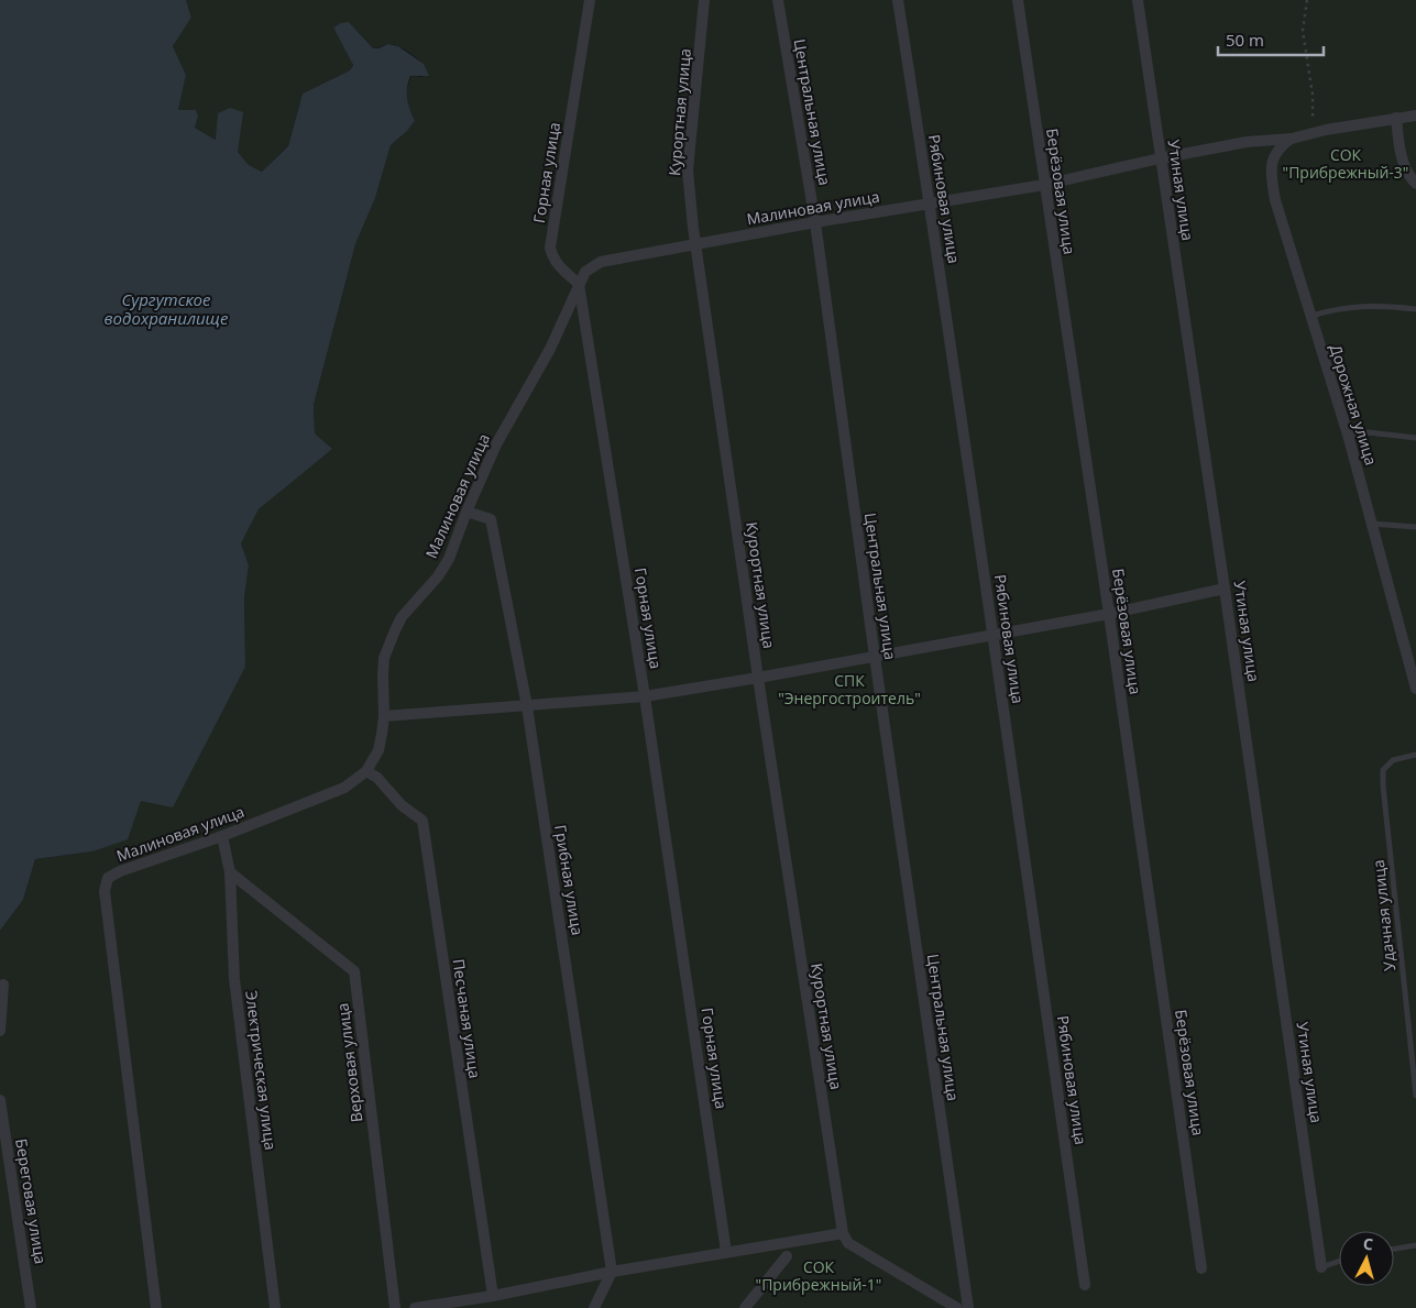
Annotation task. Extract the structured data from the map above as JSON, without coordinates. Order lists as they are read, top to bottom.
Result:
{
  "streets": {
    "street": [
      "Курортная улица",
      "Центральная улица",
      "Горная улица",
      "Утиная улица",
      "Берёзовая улица",
      "Рябиновая улица",
      "Малиновая улица",
      "Дорожная улица",
      "Грибная улица",
      "Песчаная улица",
      "Верховая улица",
      "Электрическая улица",
      "Береговая улица"
    ],
    "lane": ["Удачная улица"]
  },
  "crossings": [
    ["Курортная улица", "Малиновая улица"],
    ["Центральная улица", "Малиновая улица"],
    ["Горная улица", "Малиновая улица"],
    ["Утиная улица", "Малиновая улица"],
    ["Берёзовая улица", "Малиновая улица"],
    ["Рябиновая улица", "Малиновая улица"],
    ["Малиновая улица", "Дорожная улица"],
    ["Малиновая улица", "Грибная улица"],
    ["Малиновая улица", "Песчаная улица"],
    ["Малиновая улица", "Электрическая улица"],
    ["Верховая улица", "Электрическая улица"]
  ],
  "water": ["Сургутское водохранилище"],
  "parks": ["СОК \"Прибрежный-3\"", "СПК \"Энергостроитель\"", "СОК \"Прибрежный-1\""],
  "scale_bar": "50 m",
  "north": "top"
}
